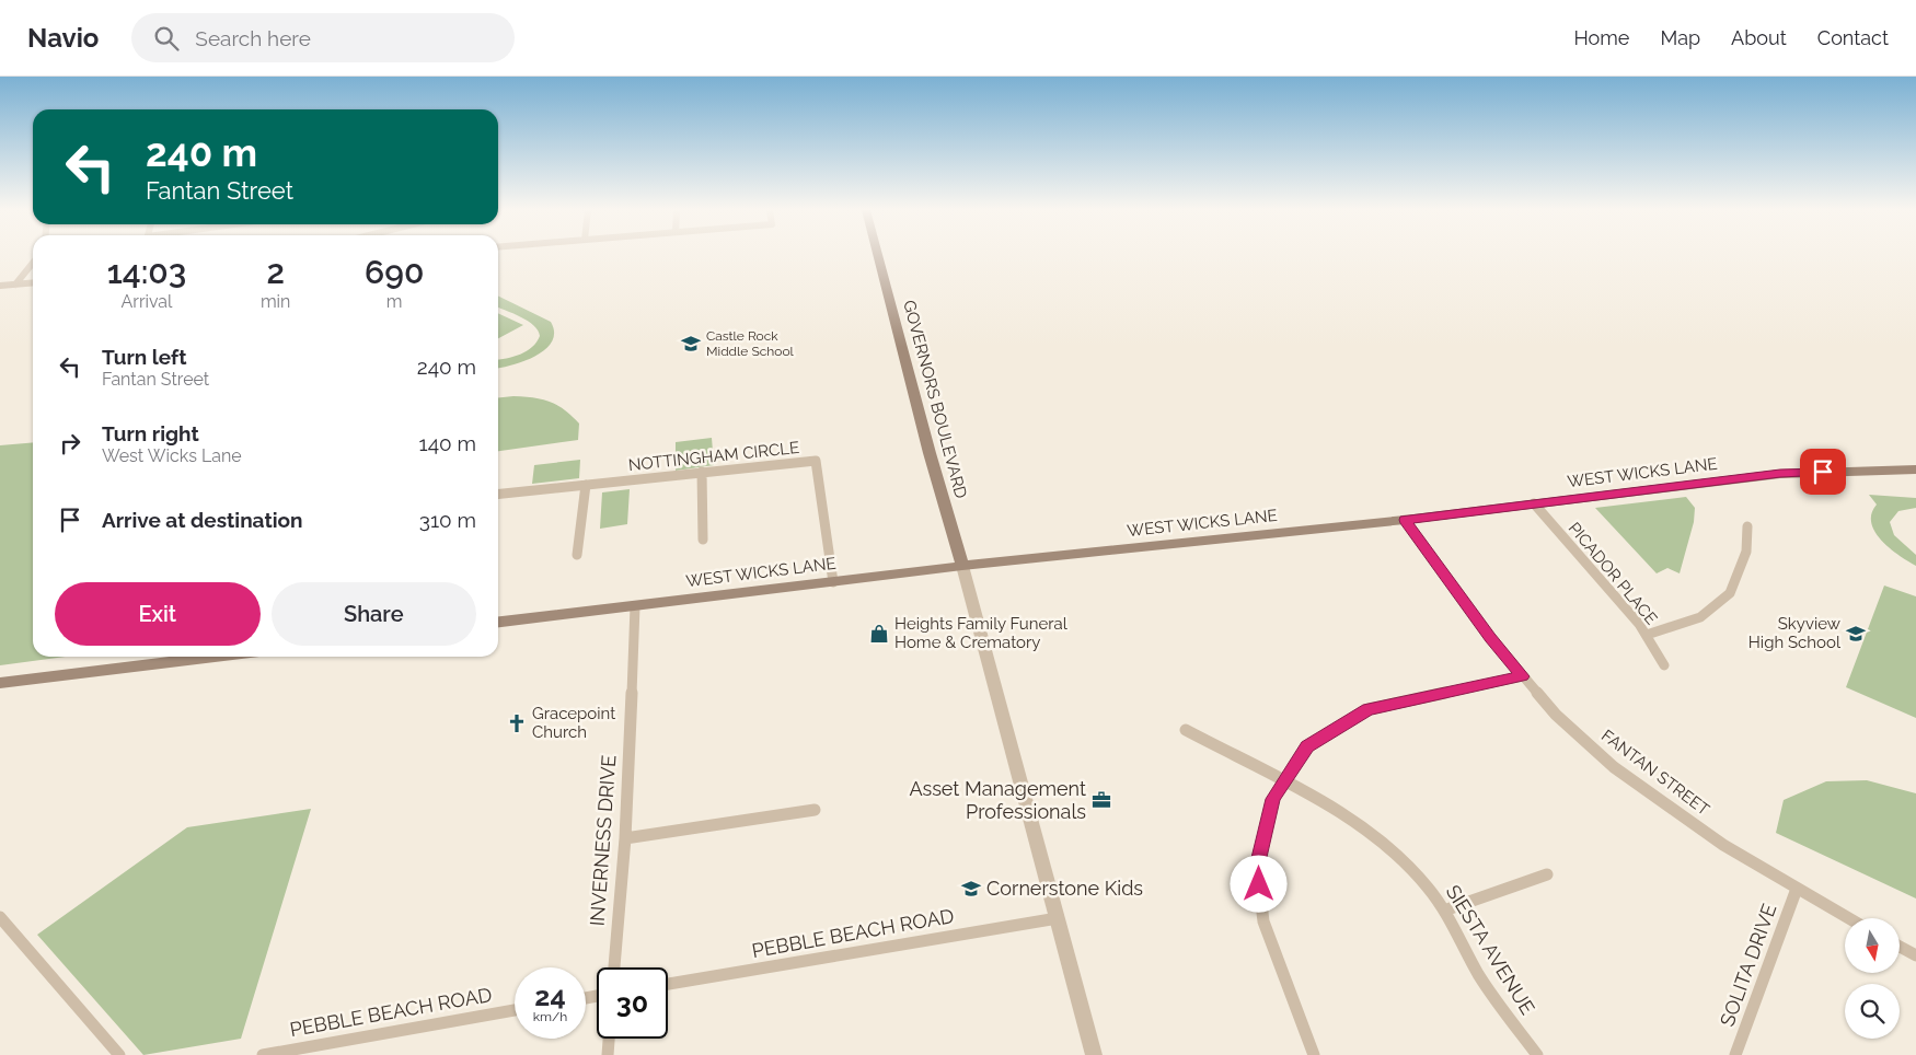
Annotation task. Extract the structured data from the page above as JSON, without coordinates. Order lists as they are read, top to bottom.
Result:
{
  "streets": {
    "main road": ["GOVERNORS BOULEVARD", "WEST WICKS LANE"],
    "street": [
      "NOTTINGHAM CIRCLE",
      "PICADOR PLACE",
      "FANTAN STREET",
      "INVERNESS DRIVE",
      "PEBBLE BEACH ROAD",
      "SIESTA AVENUE",
      "SOLITA DRIVE"
    ]
  },
  "crossings": [
    ["GOVERNORS BOULEVARD", "WEST WICKS LANE"],
    ["NOTTINGHAM CIRCLE", "WEST WICKS LANE"],
    ["WEST WICKS LANE", "PICADOR PLACE"],
    ["WEST WICKS LANE", "FANTAN STREET"],
    ["WEST WICKS LANE", "INVERNESS DRIVE"],
    ["FANTAN STREET", "SOLITA DRIVE"]
  ],
  "places": {
    "school or university": ["Castle Rock Middle School", "Skyview High School", "Cornerstone Kids"],
    "shop": ["Heights Family Funeral Home & Crematory"],
    "church": ["Gracepoint Church"],
    "office": ["Asset Management Professionals"]
  },
  "north": "bottom",
  "page": {
    "header": "Navio",
    "search": "Search here",
    "nav": [
      "Home",
      "Map",
      "About",
      "Contact"
    ],
    "turn": ["240 m", "Fantan Street"],
    "eta": [
      "14:03",
      "Arrival",
      "2",
      "min",
      "690",
      "m"
    ],
    "list": [
      {
        "name": "Turn left",
        "note": "Fantan Street",
        "value": "240 m"
      },
      {
        "name": "Turn right",
        "note": "West Wicks Lane",
        "value": "140 m"
      },
      {
        "name": "Arrive at destination",
        "value": "310 m"
      }
    ],
    "buttons": ["Exit", "Share"],
    "speed": "24 km/h",
    "limit": "30"
  }
}
